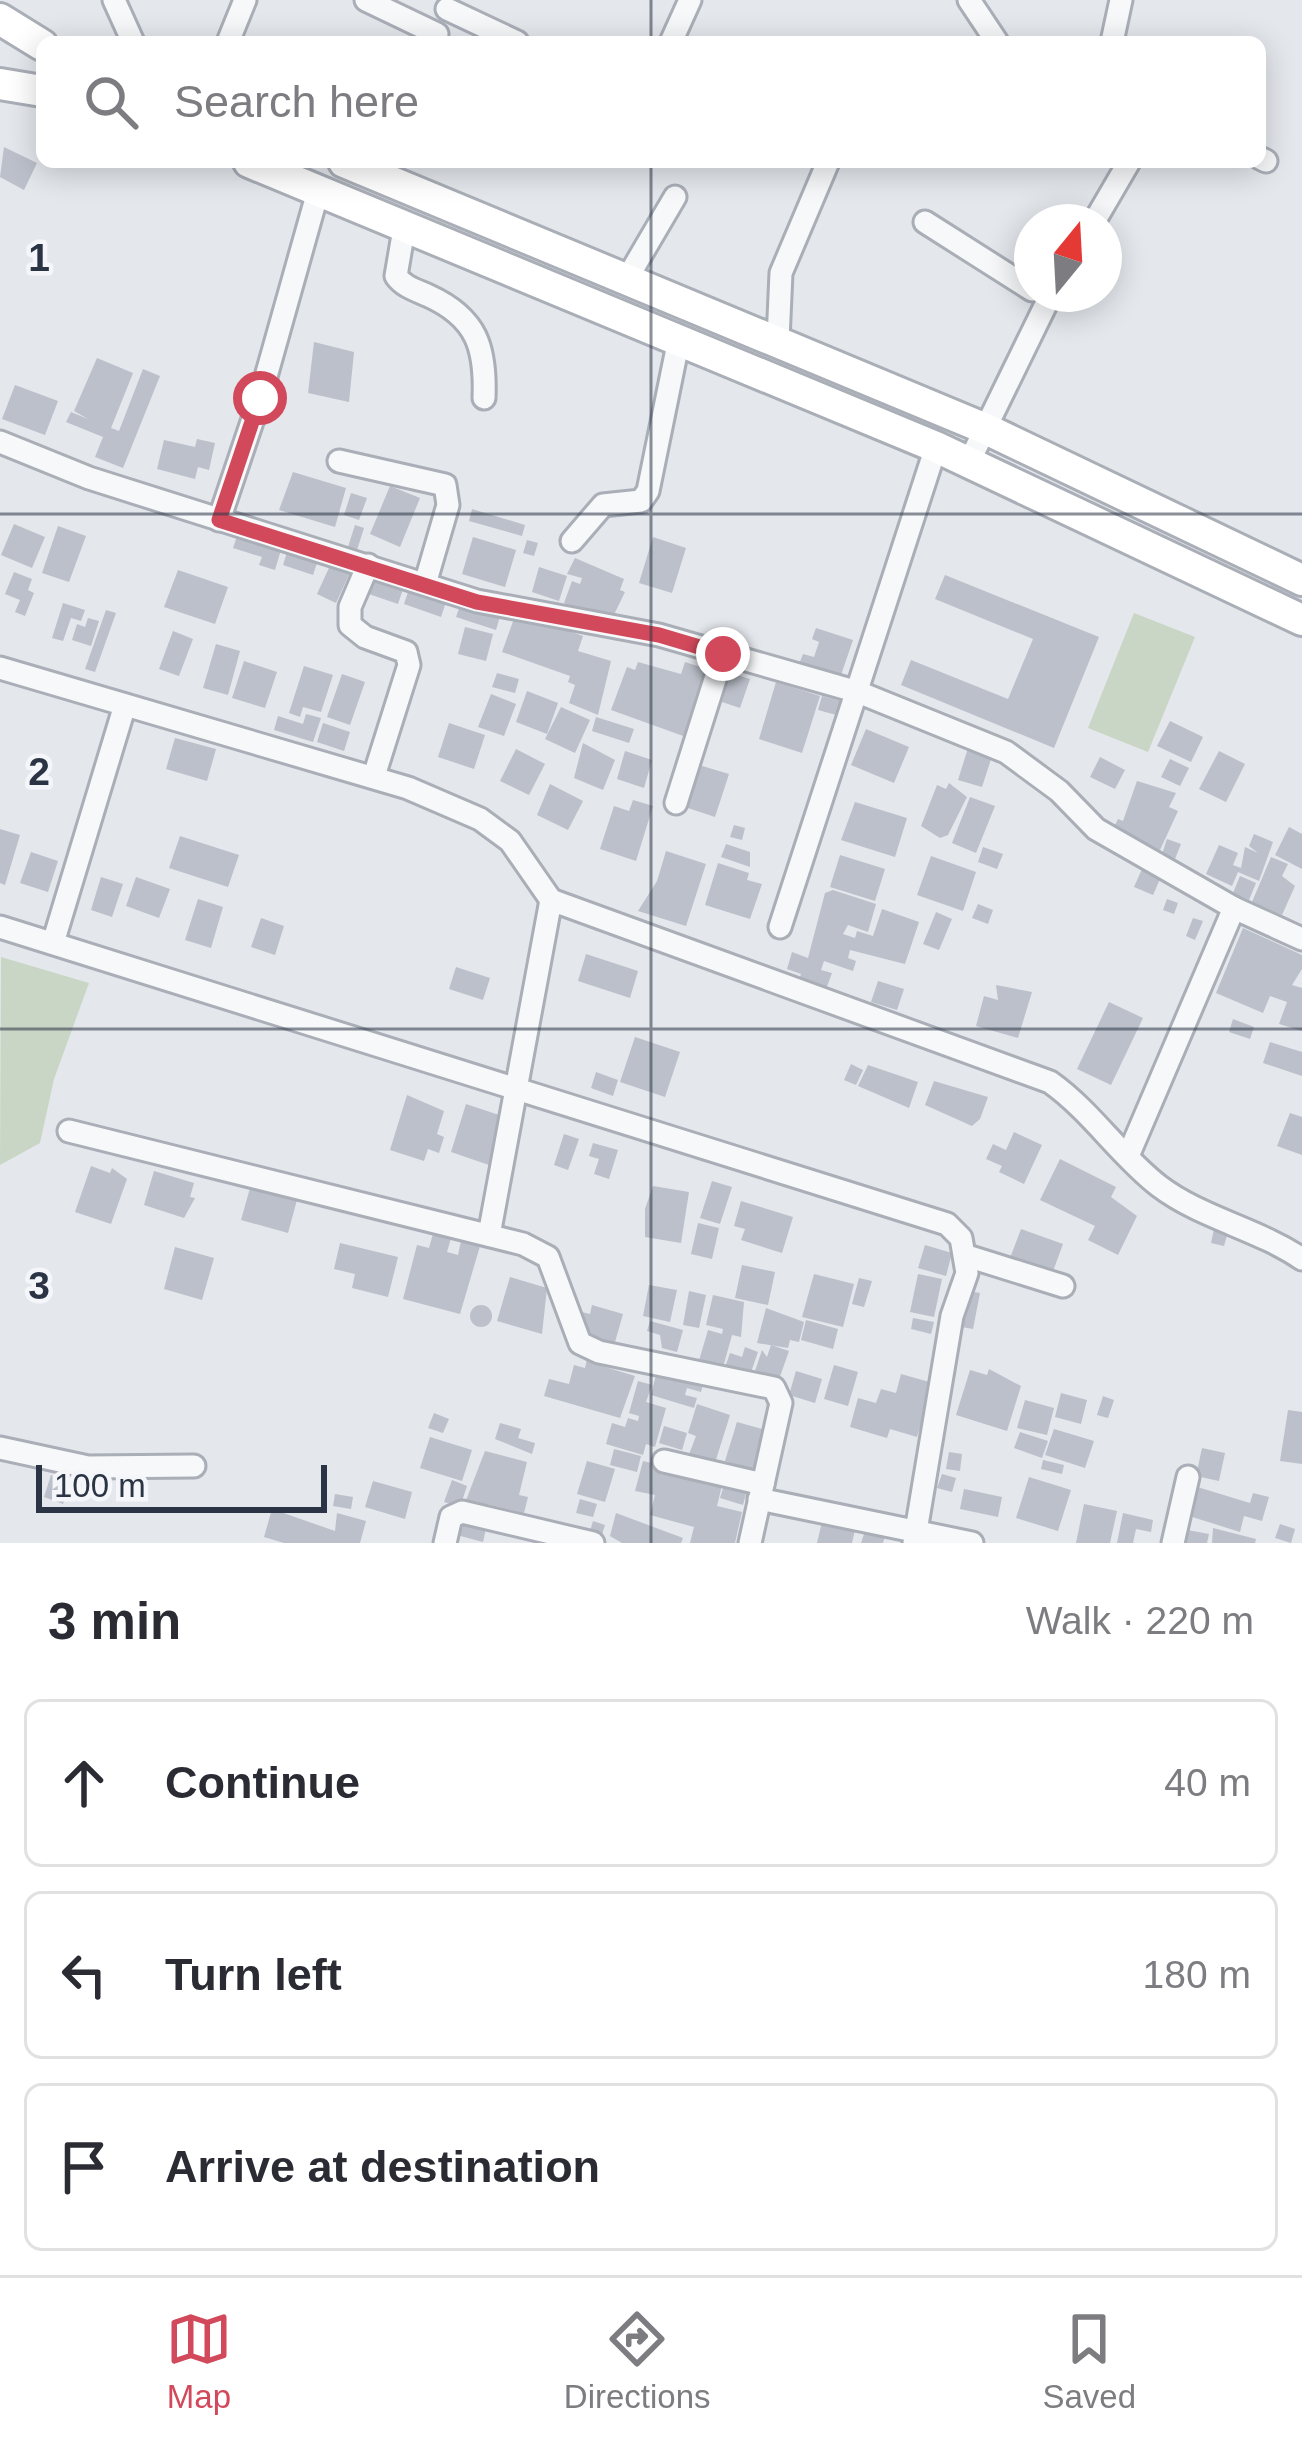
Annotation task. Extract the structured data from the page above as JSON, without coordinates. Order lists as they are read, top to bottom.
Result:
{
  "scale_bar": "100 m",
  "north": "top",
  "page": {
    "search": "Search here",
    "scale": "100 m",
    "heading": ["3 min", "Walk · 220 m"],
    "list": [
      ["Continue", "40 m"],
      ["Turn left", "180 m"],
      "Arrive at destination"
    ],
    "nav": ["Map", "Directions", "Saved"]
  },
  "grid": {
    "rows": ["1", "2", "3"]
  }
}
